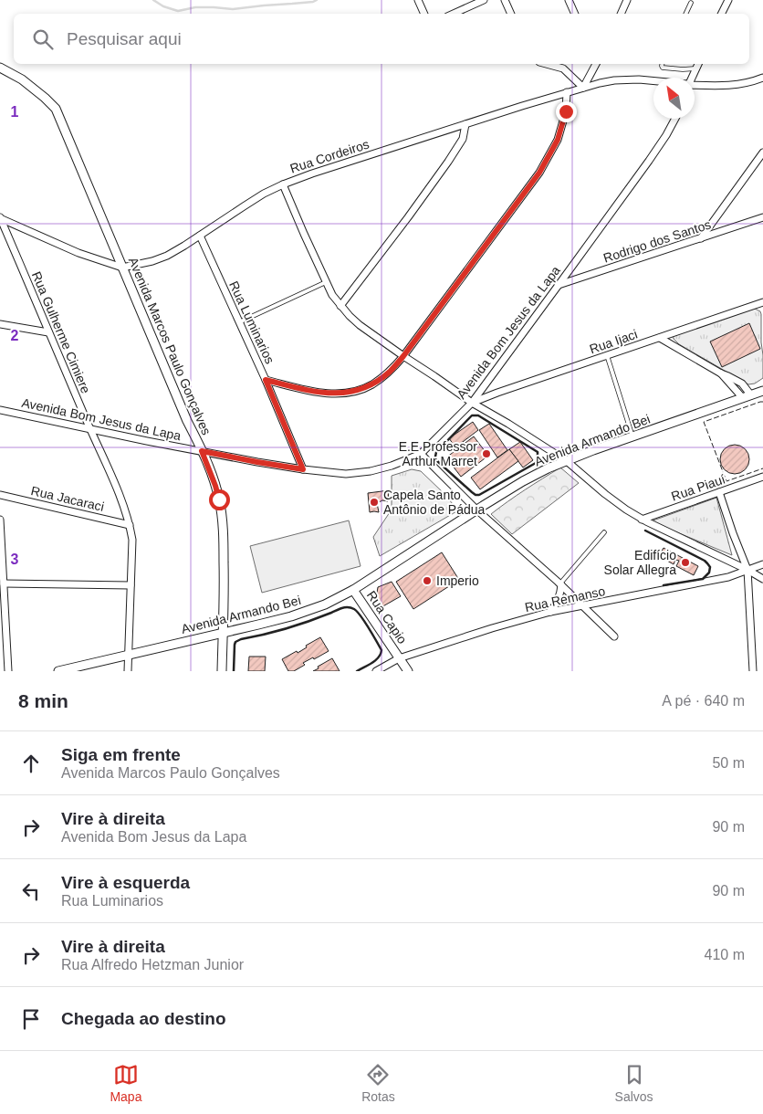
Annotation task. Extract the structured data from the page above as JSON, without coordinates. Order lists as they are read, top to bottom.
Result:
{
  "streets": {
    "street": [
      "Rua Cordeiros",
      "Rodrigo dos Santos",
      "Rua Luminarios",
      "Rua Gulherme Cimiere",
      "Avenida Bom Jesus da Lapa",
      "Rua Ijaci",
      "Avenida Marcos Paulo Gonçalves",
      "Avenida Armando Bei",
      "Rua Piauí",
      "Rua Jacaraci",
      "Rua Remanso",
      "Rua Capio"
    ]
  },
  "crossings": [
    ["Rua Cordeiros", "Rua Luminarios"],
    ["Rua Cordeiros", "Avenida Marcos Paulo Gonçalves"],
    ["Rodrigo dos Santos", "Avenida Bom Jesus da Lapa"],
    ["Rua Luminarios", "Avenida Bom Jesus da Lapa"],
    ["Rua Gulherme Cimiere", "Avenida Bom Jesus da Lapa"],
    ["Rua Gulherme Cimiere", "Avenida Armando Bei"],
    ["Rua Gulherme Cimiere", "Rua Jacaraci"],
    ["Avenida Bom Jesus da Lapa", "Rua Ijaci"],
    ["Avenida Bom Jesus da Lapa", "Avenida Marcos Paulo Gonçalves"],
    ["Avenida Marcos Paulo Gonçalves", "Avenida Armando Bei"],
    ["Avenida Armando Bei", "Rua Capio"],
    ["Rua Remanso", "Rua Capio"]
  ],
  "places": [
    "E.E Professor Arthur Marret",
    "Capela Santo Antônio de Pádua",
    "Edifício Solar Allegra",
    "Imperio"
  ],
  "north": "top left",
  "page": {
    "search": "Pesquisar aqui",
    "heading": ["8 min", "A pé · 640 m"],
    "list": [
      ["Siga em frente", "Avenida Marcos Paulo Gonçalves", "50 m"],
      ["Vire à direita", "Avenida Bom Jesus da Lapa", "90 m"],
      ["Vire à esquerda", "Rua Luminarios", "90 m"],
      ["Vire à direita", "Rua Alfredo Hetzman Junior", "410 m"],
      "Chegada ao destino"
    ],
    "nav": ["Mapa", "Rotas", "Salvos"]
  },
  "grid": {
    "rows": ["1", "2", "3"]
  }
}
